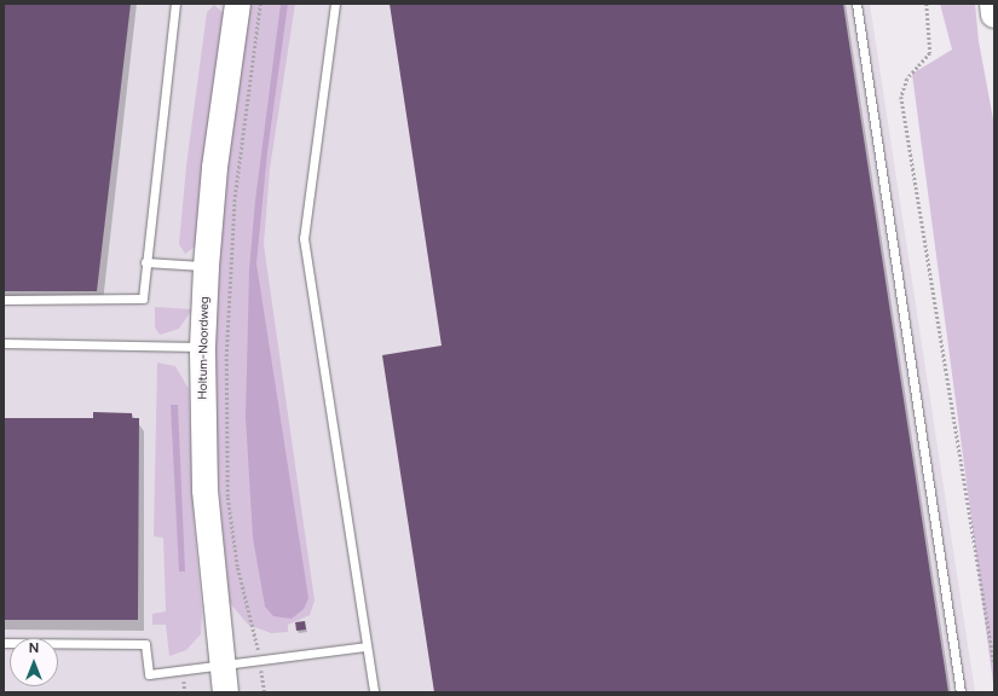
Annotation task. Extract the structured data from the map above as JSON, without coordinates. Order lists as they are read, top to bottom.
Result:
{
  "streets": {
    "street": ["Holtum-Noordweg"]
  },
  "north": "top"
}
